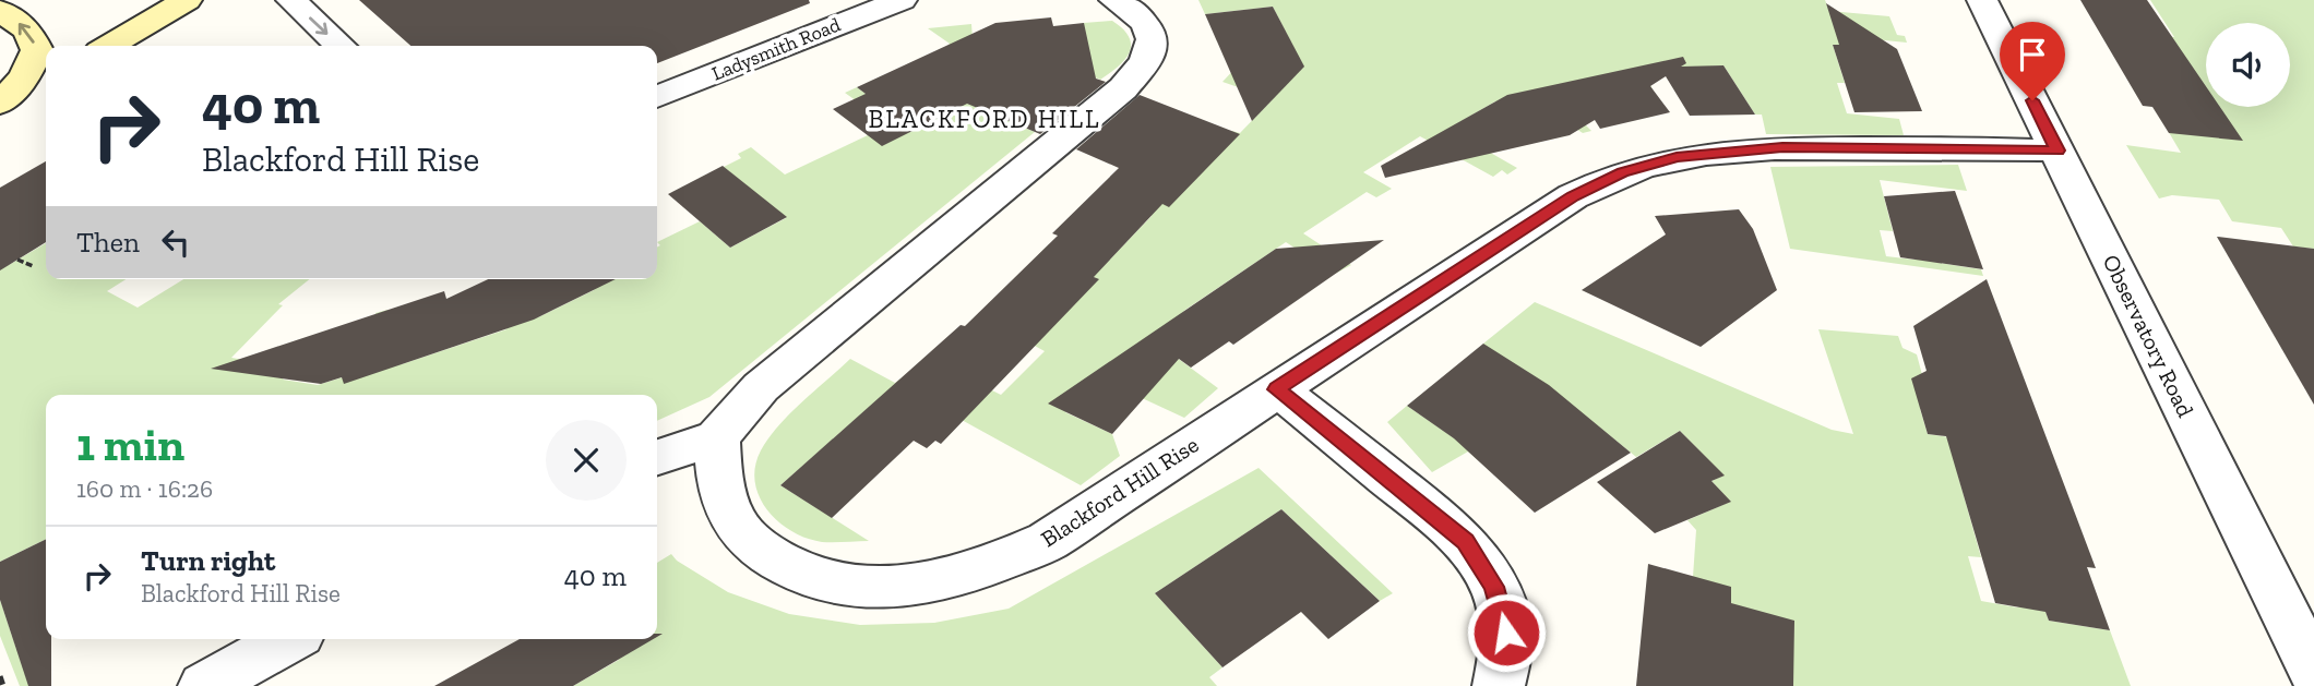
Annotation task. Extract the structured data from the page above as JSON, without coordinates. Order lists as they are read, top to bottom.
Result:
{
  "streets": {
    "street": ["Ladysmith Road", "Observatory Road", "Blackford Hill Rise"]
  },
  "crossings": [
    ["Observatory Road", "Blackford Hill Rise"]
  ],
  "districts": ["BLACKFORD HILL"],
  "page": {
    "turn": ["40 m", "Blackford Hill Rise"],
    "then": "Then",
    "heading": ["1 min", "160 m · 16:26"],
    "list": [
      {
        "name": "Turn right",
        "note": "Blackford Hill Rise",
        "value": "40 m"
      }
    ]
  }
}
